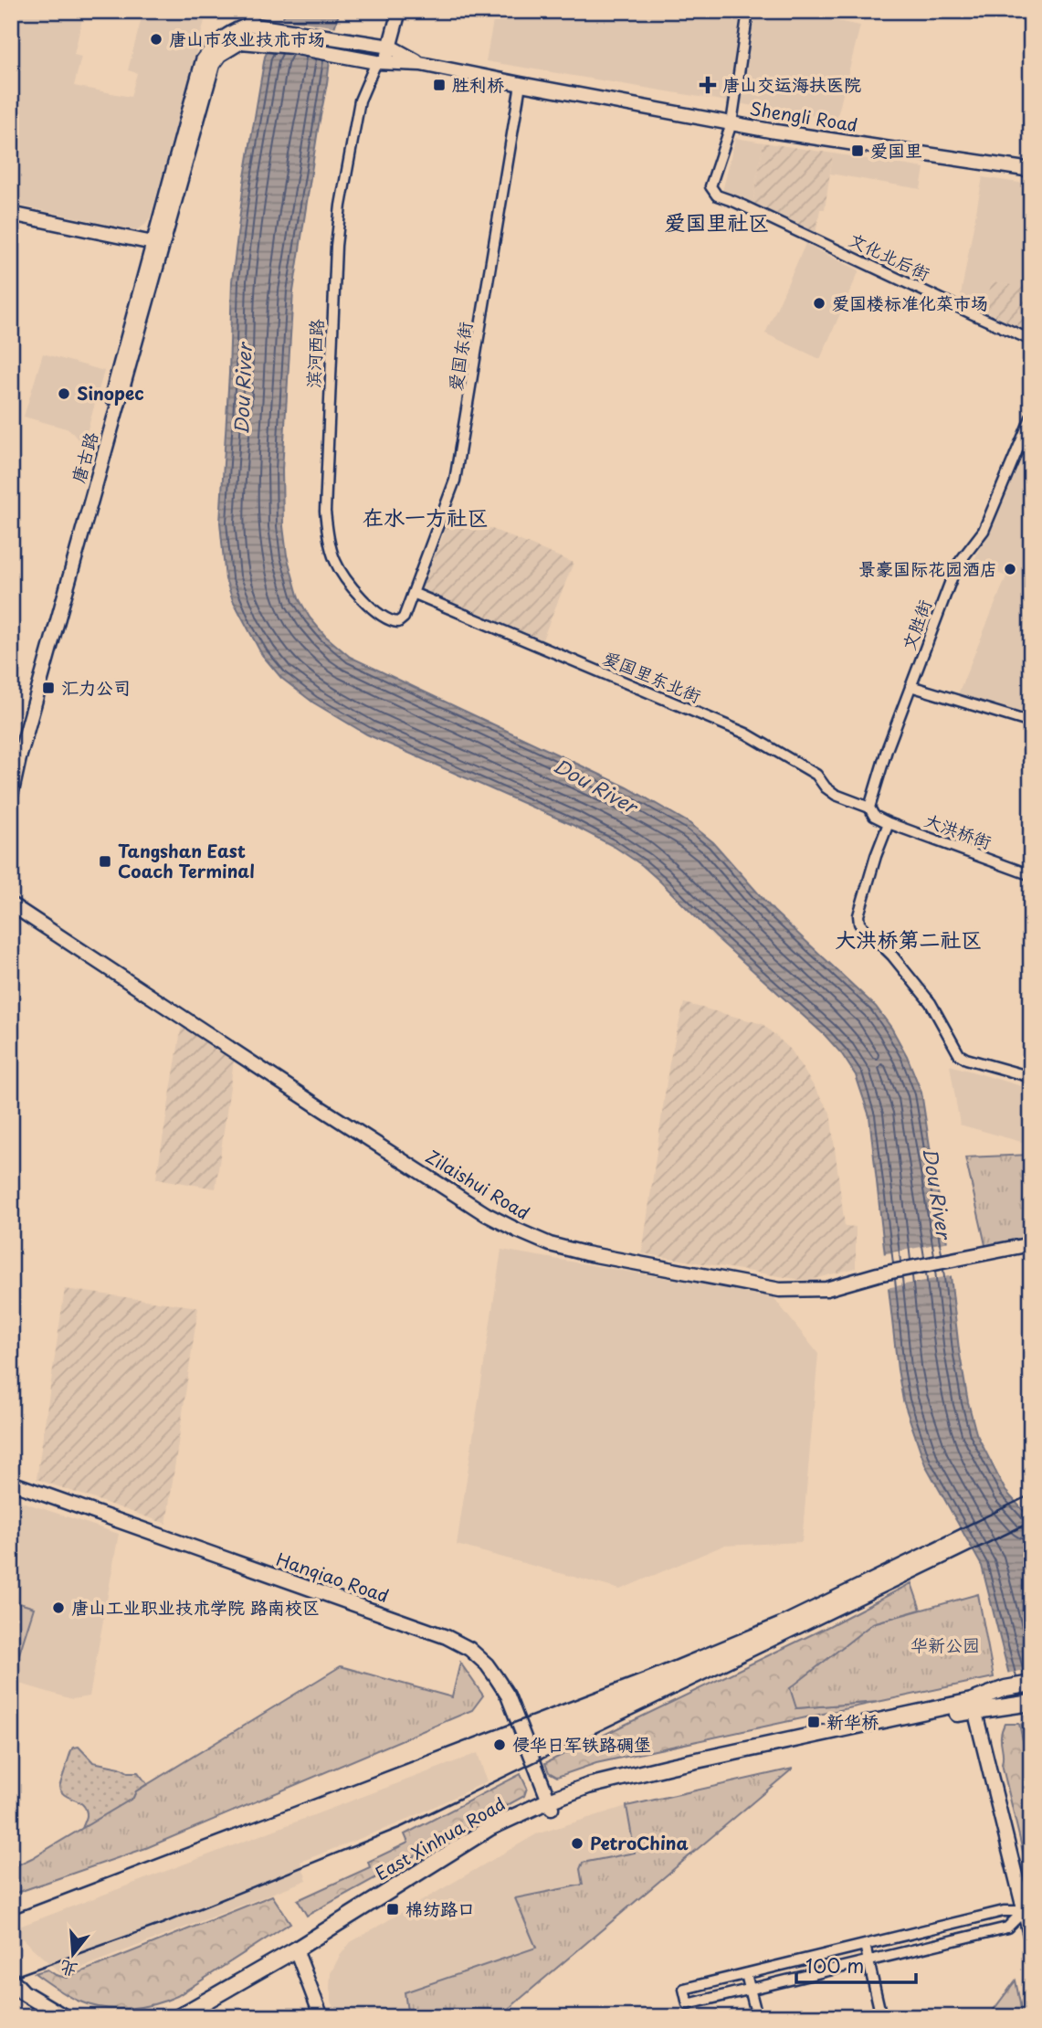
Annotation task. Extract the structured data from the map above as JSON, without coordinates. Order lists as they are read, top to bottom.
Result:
{
  "streets": {
    "main road": [
      "Shengli Road",
      "唐古路",
      "Zilaishui Road",
      "Hanqiao Road",
      "East Xinhua Road"
    ],
    "street": [
      "文化北后街",
      "滨河西路",
      "爱国东街",
      "文胜街",
      "爱国里东北街",
      "大洪桥街"
    ]
  },
  "crossings": [
    ["Shengli Road", "文化北后街"],
    ["Shengli Road", "滨河西路"],
    ["Shengli Road", "爱国东街"],
    ["Shengli Road", "唐古路"],
    ["滨河西路", "爱国东街"],
    ["爱国东街", "爱国里东北街"],
    ["文胜街", "爱国里东北街"],
    ["文胜街", "大洪桥街"],
    ["爱国里东北街", "大洪桥街"],
    ["Hanqiao Road", "East Xinhua Road"]
  ],
  "districts": ["爱国里社区", "在水一方社区", "大洪桥第二社区"],
  "water": ["Dou River"],
  "parks": ["华新公园"],
  "places": {
    "other": [
      "唐山市农业技术市场",
      "爱国楼标准化菜市场",
      "Sinopec",
      "景豪国际花园酒店",
      "唐山工业职业技术学院 路南校区",
      "侵华日军铁路碉堡",
      "PetroChina"
    ],
    "transit": [
      "胜利桥",
      "爱国里",
      "汇力公司",
      "Tangshan East Coach Terminal",
      "新华桥",
      "棉纺路口"
    ],
    "health": ["唐山交运海扶医院"]
  },
  "scale_bar": "100 m",
  "north": "bottom"
}
